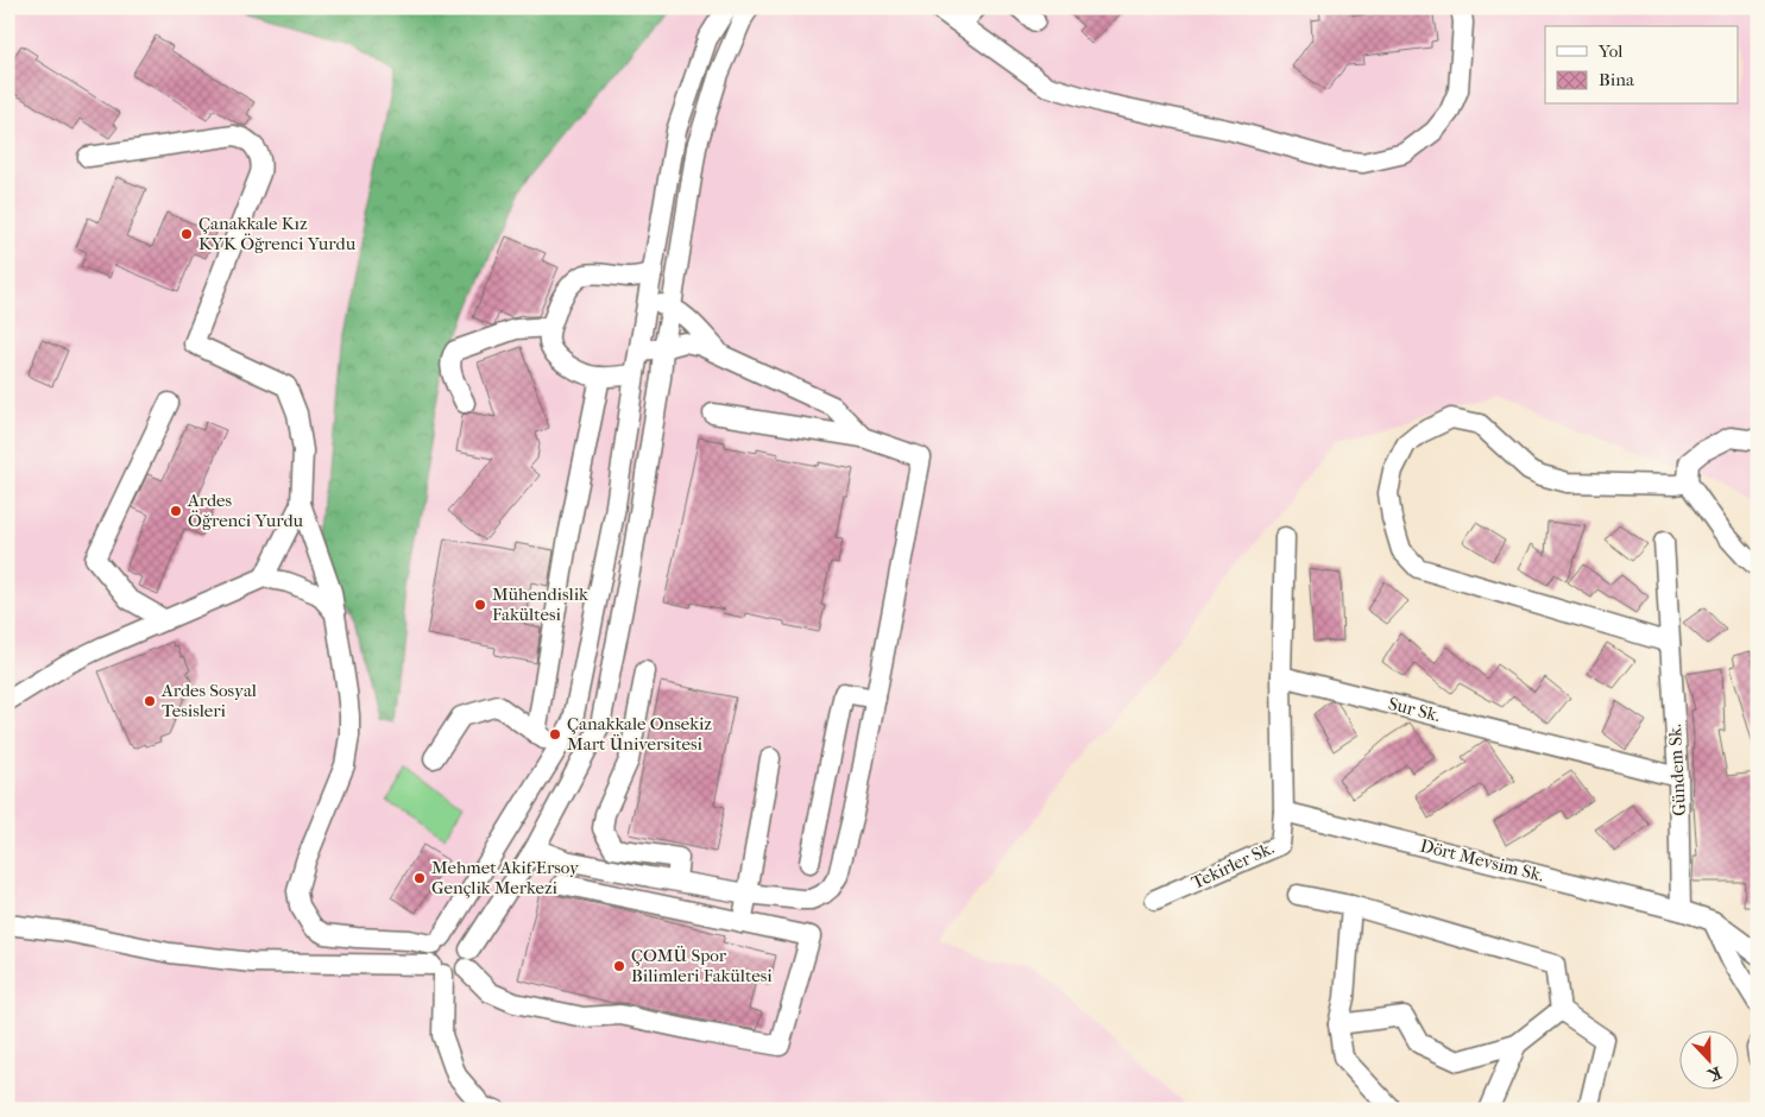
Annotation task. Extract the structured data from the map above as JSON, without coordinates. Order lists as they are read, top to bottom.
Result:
{
  "streets": {
    "street": [
      "Sur Sk.",
      "Gündem Sk.",
      "Dört Mevsim Sk.",
      "Tekirler Sk."
    ]
  },
  "crossings": [
    ["Sur Sk.", "Gündem Sk."],
    ["Gündem Sk.", "Dört Mevsim Sk."],
    ["Dört Mevsim Sk.", "Tekirler Sk."]
  ],
  "places": [
    "Çanakkale Kız KYK Öğrenci Yurdu",
    "Ardes Öğrenci Yurdu",
    "Mühendislik Fakültesi",
    "Ardes Sosyal Tesisleri",
    "Çanakkale Onsekiz Mart Üniversitesi",
    "Mehmet Akif Ersoy Gençlik Merkezi",
    "ÇOMÜ Spor Bilimleri Fakültesi"
  ],
  "legend": ["Yol", "Bina"],
  "north": "bottom"
}
